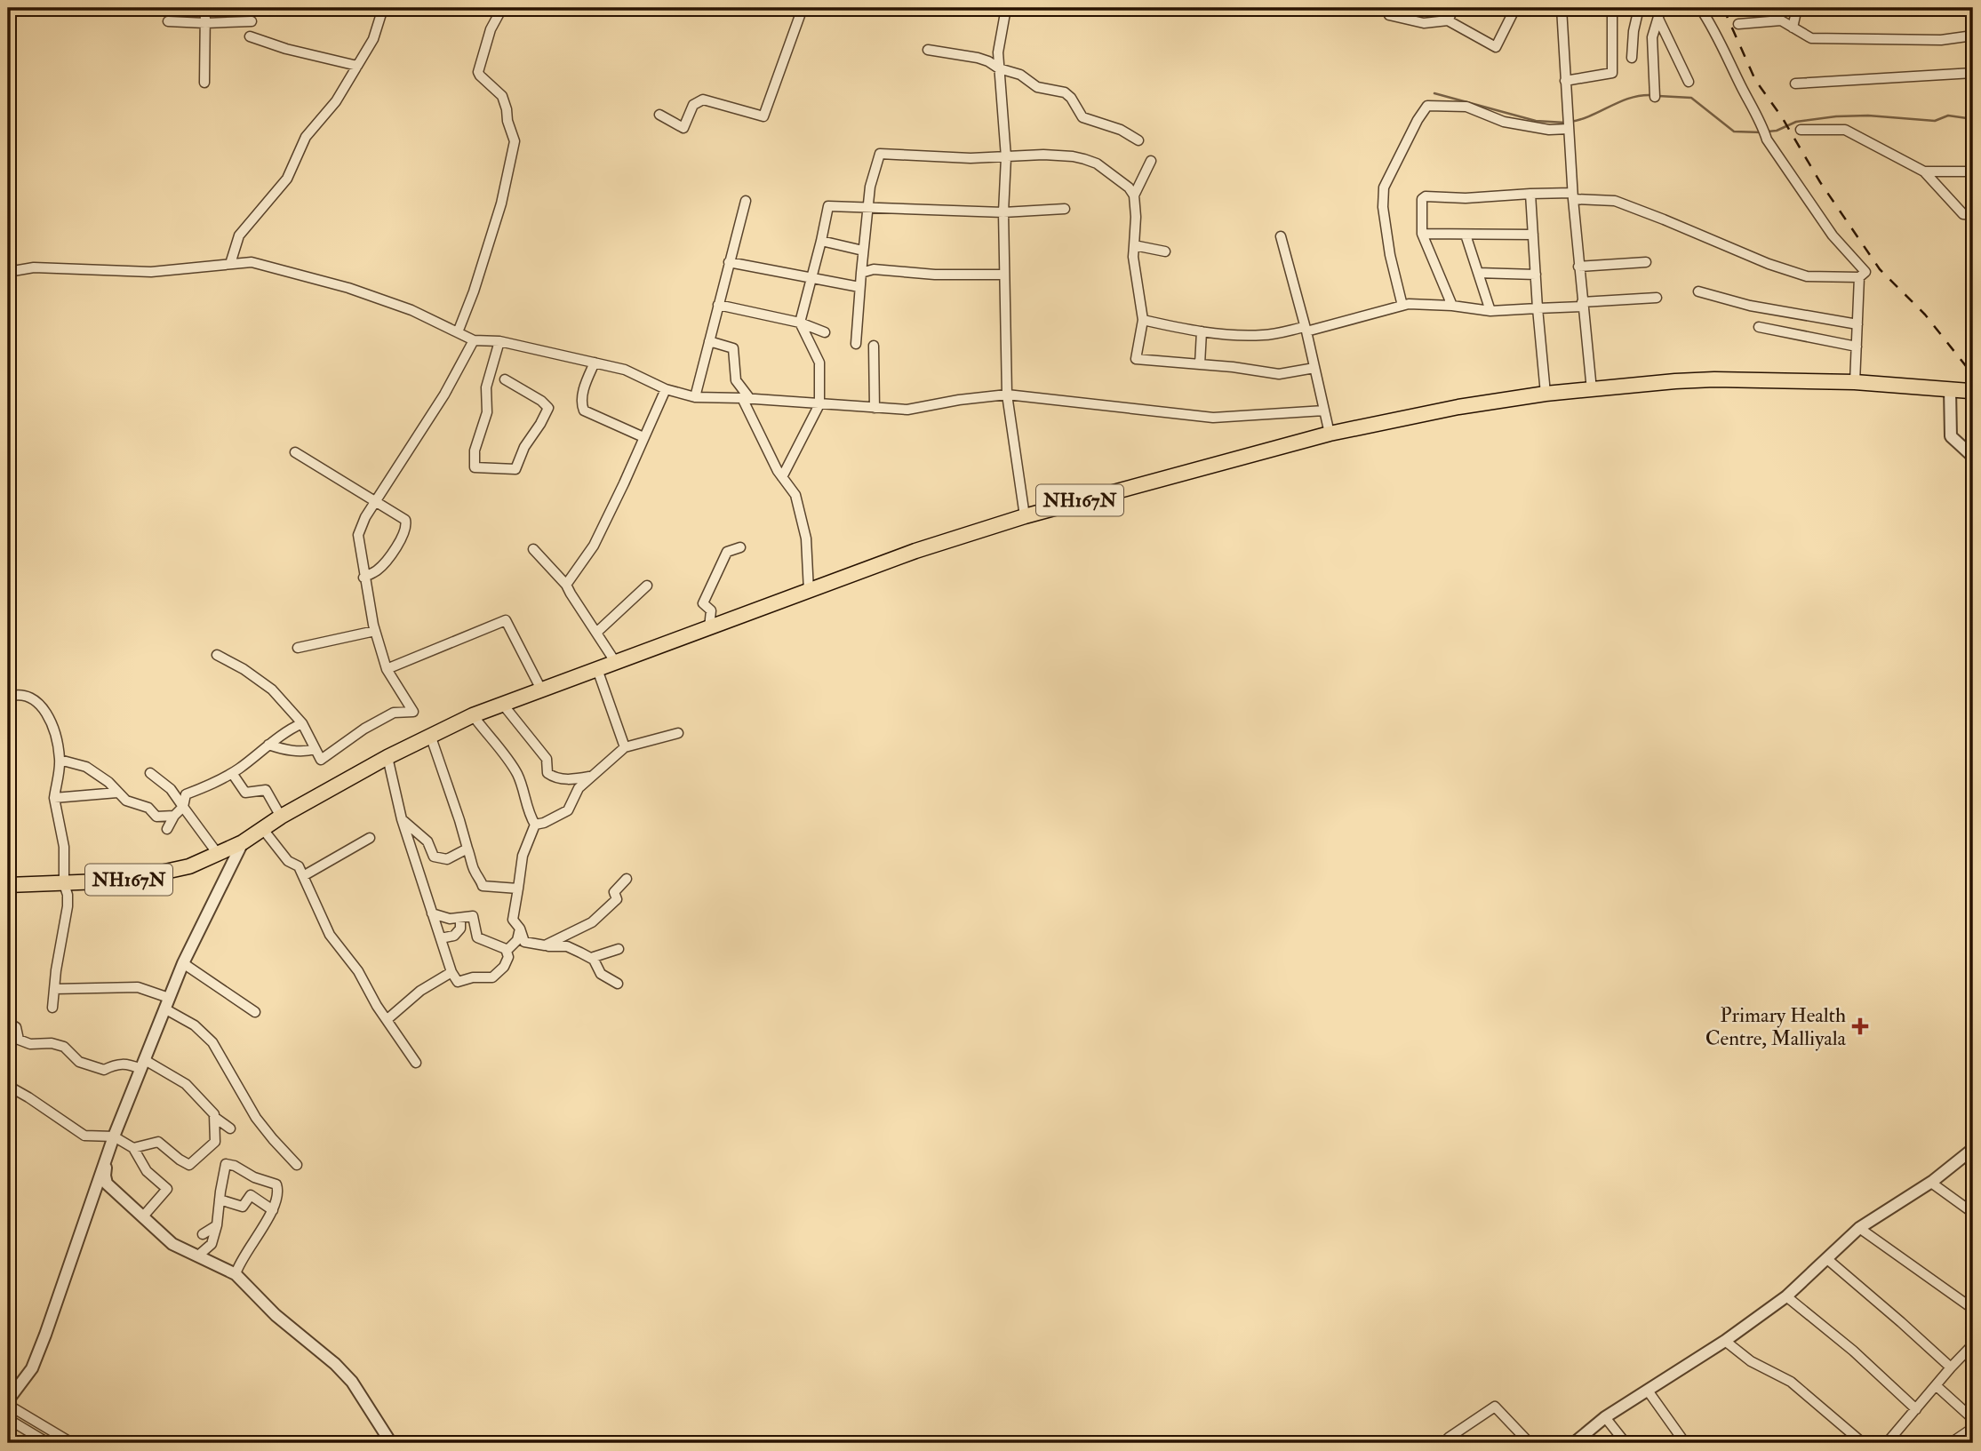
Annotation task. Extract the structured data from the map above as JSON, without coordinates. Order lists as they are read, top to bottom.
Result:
{
  "streets": {
    "highway": ["NH167N"]
  },
  "places": {
    "health": ["Primary Health Centre, Malliyala"]
  }
}
